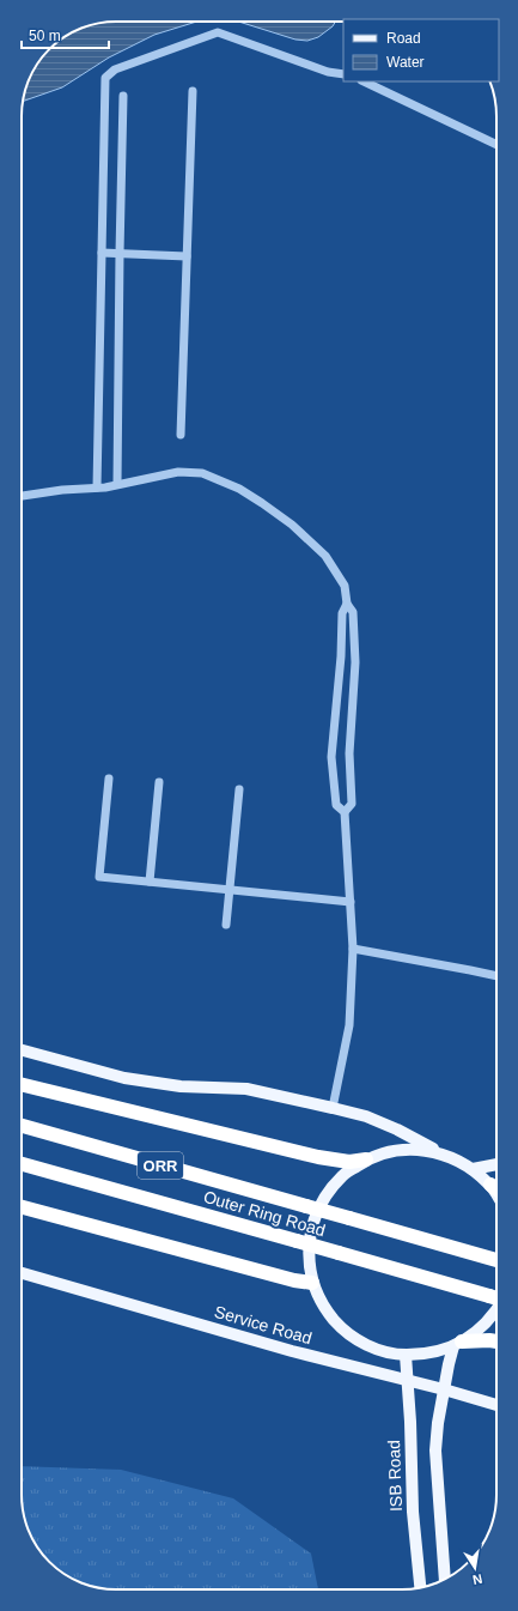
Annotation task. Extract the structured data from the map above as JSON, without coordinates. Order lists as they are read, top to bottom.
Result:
{
  "streets": {
    "highway": ["ORR", "Outer Ring Road"],
    "main road": ["Service Road", "ISB Road"]
  },
  "crossings": [
    ["Service Road", "ISB Road"]
  ],
  "legend": ["Road", "Water"],
  "scale_bar": "50 m",
  "north": "bottom"
}
